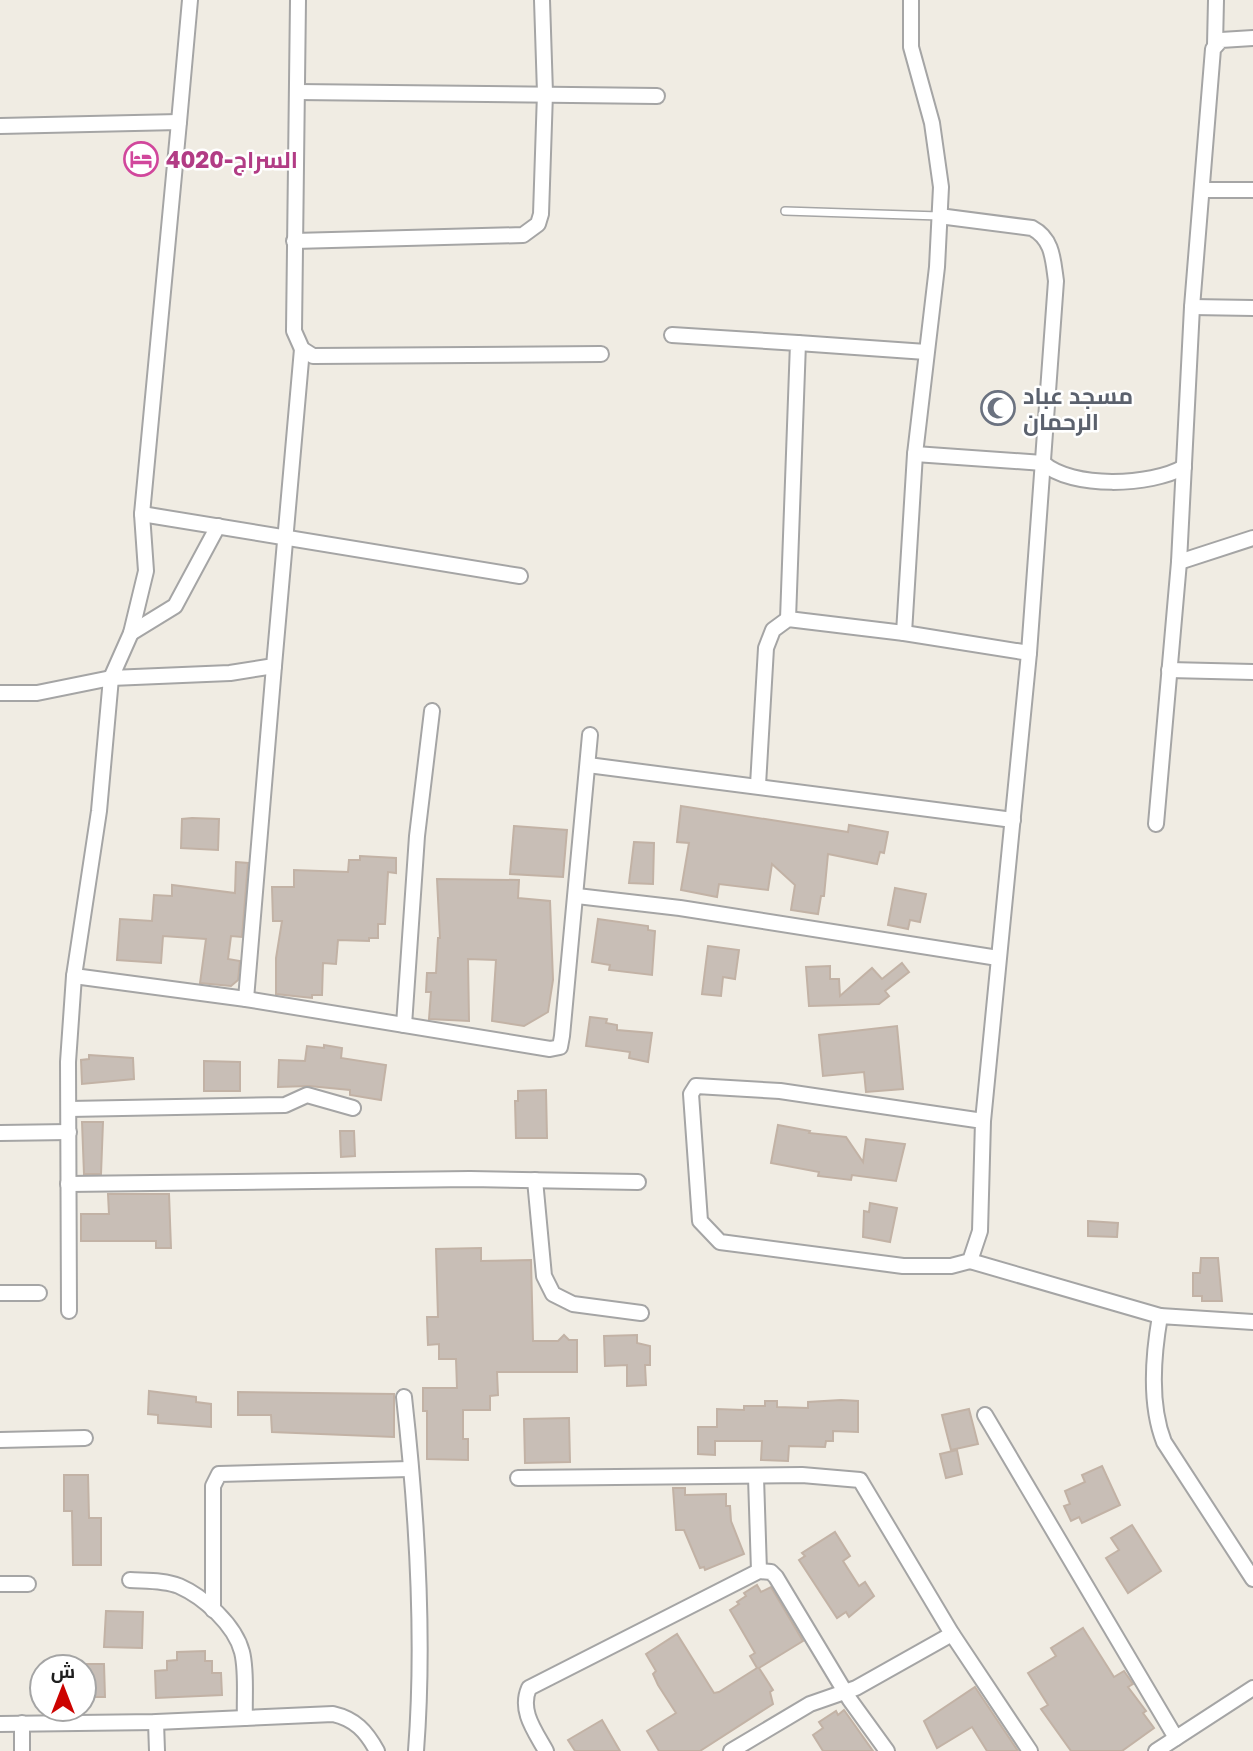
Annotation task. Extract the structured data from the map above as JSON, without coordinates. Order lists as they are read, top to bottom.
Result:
{
  "places": {
    "hotel": ["السراج-4020"],
    "mosque": ["مسجد عباد الرحمان"]
  },
  "north": "top"
}
